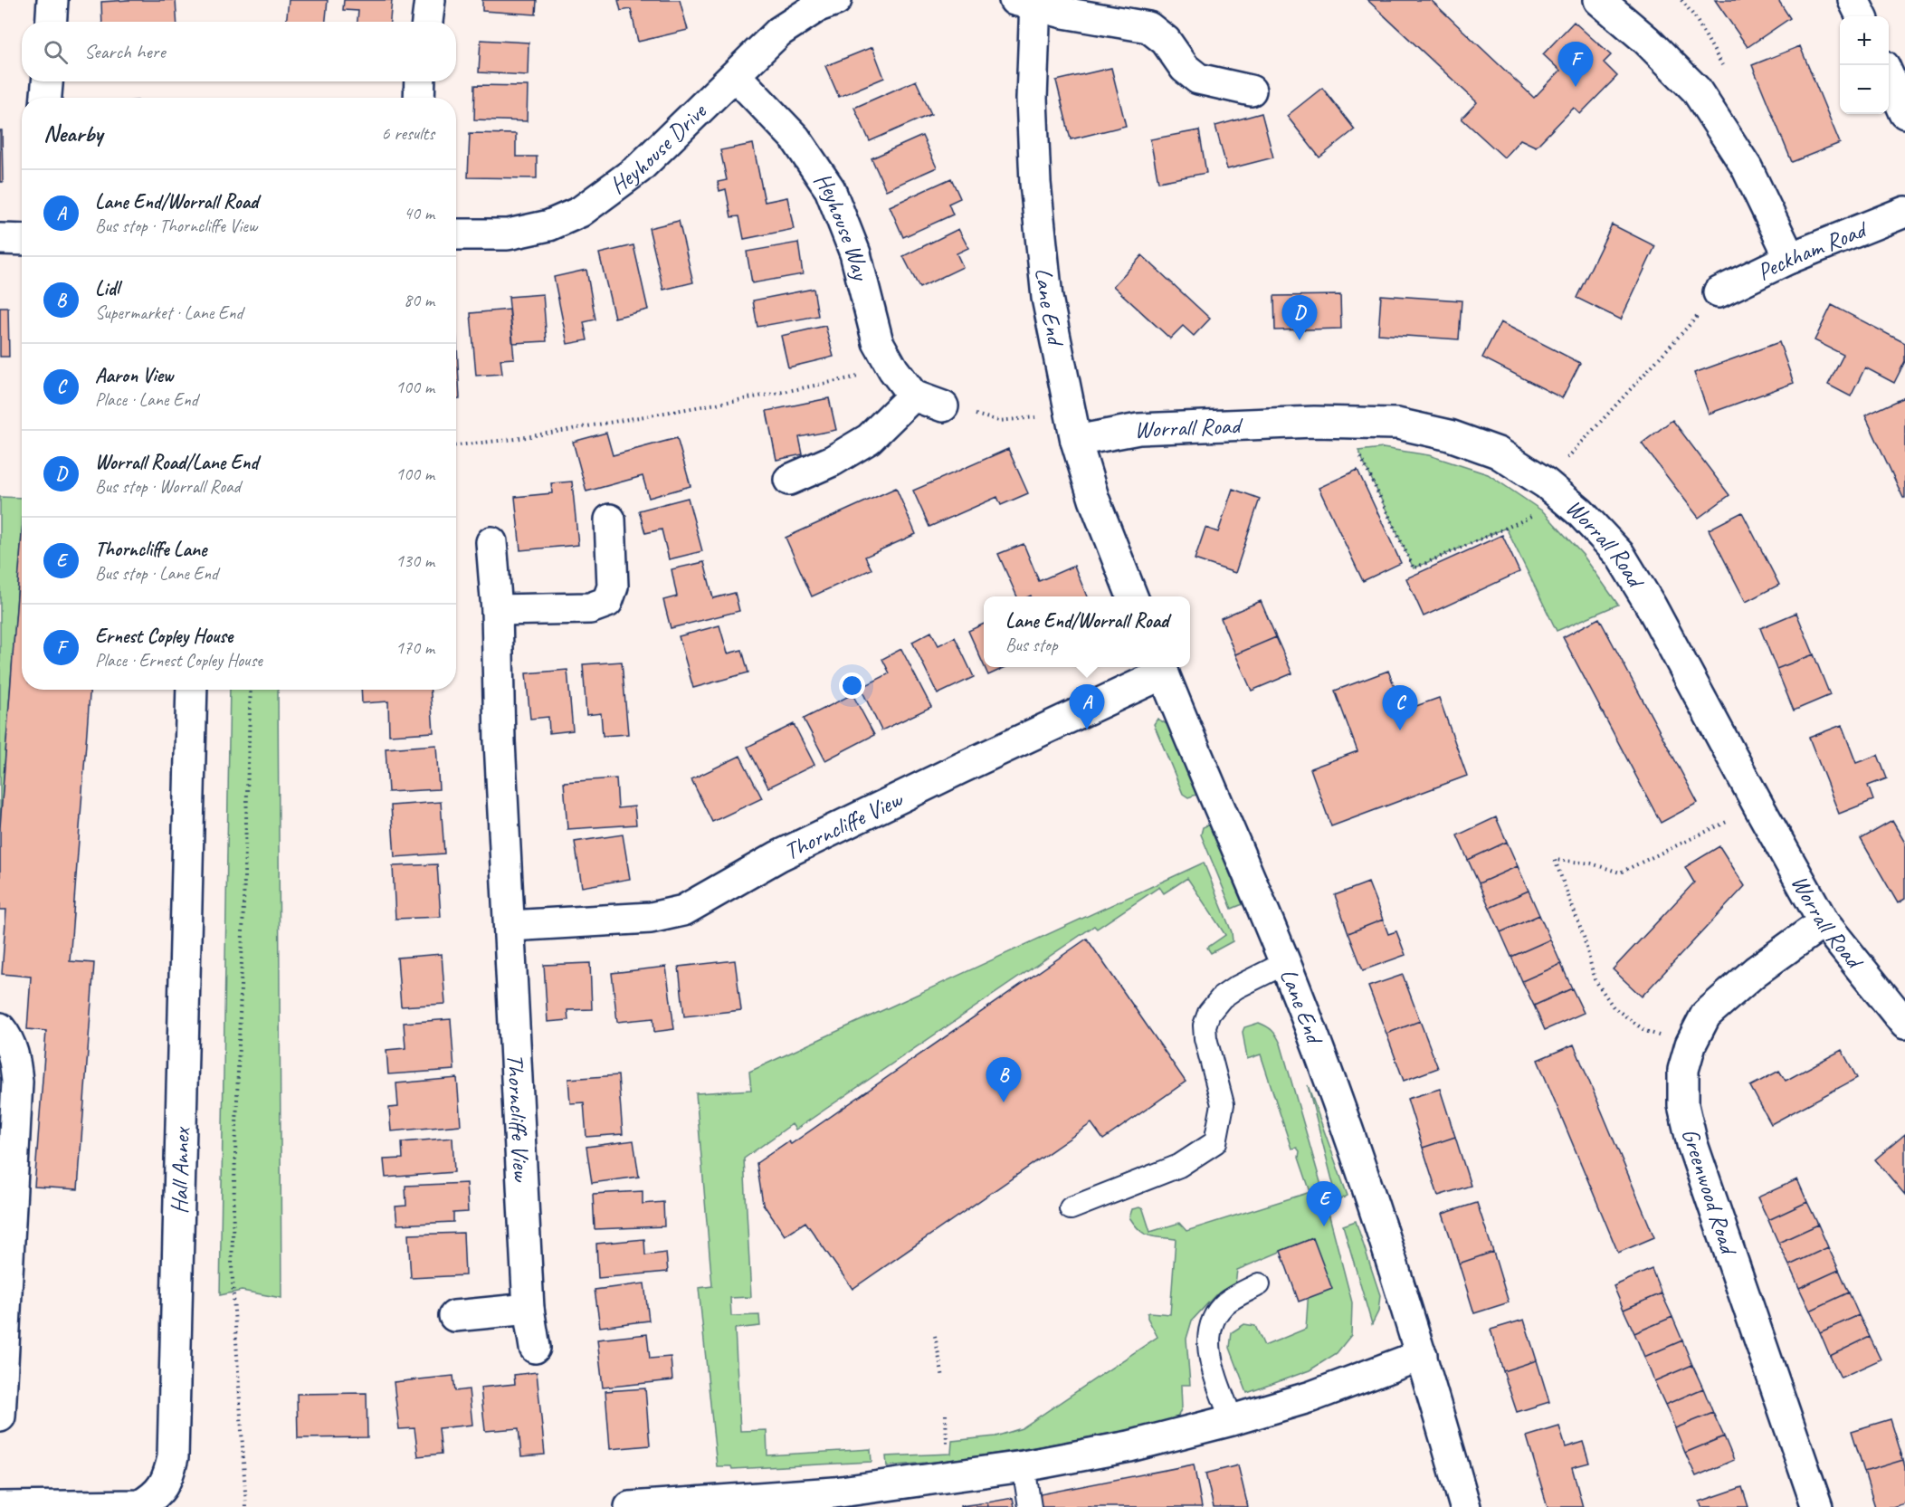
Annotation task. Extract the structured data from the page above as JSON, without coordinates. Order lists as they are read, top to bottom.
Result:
{
  "streets": {
    "street": [
      "Heyhouse Drive",
      "Heyhouse Way",
      "Peckham Road",
      "Lane End",
      "Worrall Road",
      "Thorncliffe View",
      "Hall Annex",
      "Greenwood Road"
    ]
  },
  "crossings": [
    ["Heyhouse Drive", "Heyhouse Way"],
    ["Lane End", "Worrall Road"],
    ["Lane End", "Thorncliffe View"],
    ["Worrall Road", "Greenwood Road"]
  ],
  "page": {
    "map_buttons": ["+", "−"],
    "search": "Search here",
    "pins": [
      "F",
      "D",
      "A",
      "C",
      "B",
      "E"
    ],
    "heading": ["Nearby", "6 results"],
    "list": [
      {
        "mark": "A",
        "name": "Lane End/Worrall Road",
        "note": "Bus stop · Thorncliffe View",
        "value": "40 m"
      },
      {
        "mark": "B",
        "name": "Lidl",
        "note": "Supermarket · Lane End",
        "value": "80 m"
      },
      {
        "mark": "C",
        "name": "Aaron View",
        "note": "Place · Lane End",
        "value": "100 m"
      },
      {
        "mark": "D",
        "name": "Worrall Road/Lane End",
        "note": "Bus stop · Worrall Road",
        "value": "100 m"
      },
      {
        "mark": "E",
        "name": "Thorncliffe Lane",
        "note": "Bus stop · Lane End",
        "value": "130 m"
      },
      {
        "mark": "F",
        "name": "Ernest Copley House",
        "note": "Place · Ernest Copley House",
        "value": "170 m"
      }
    ],
    "popup": ["Lane End/Worrall Road", "Bus stop"]
  }
}
